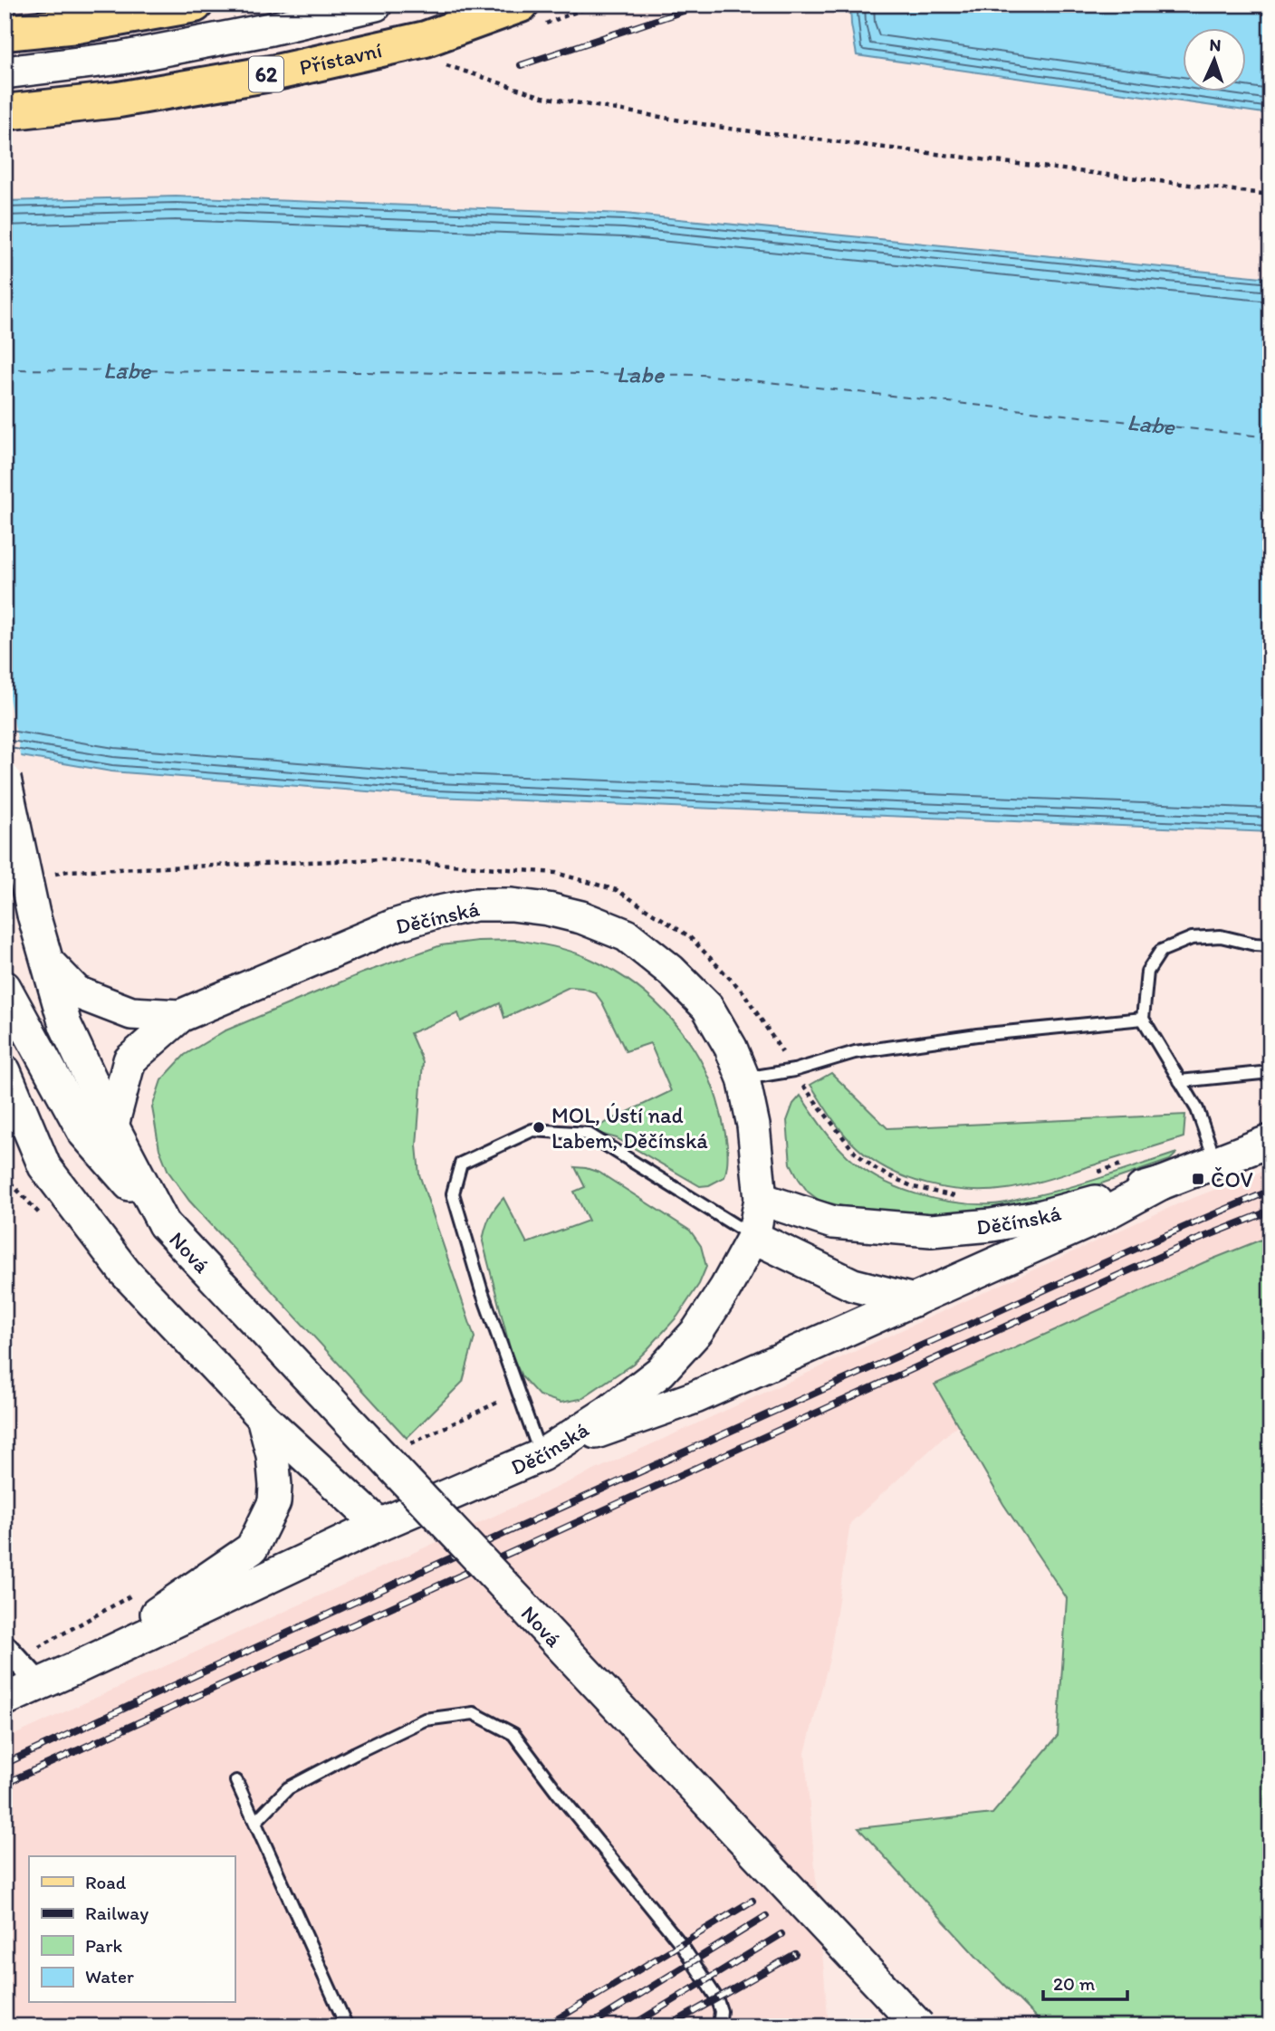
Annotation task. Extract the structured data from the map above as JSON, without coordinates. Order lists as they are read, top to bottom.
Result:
{
  "streets": {
    "main road": ["Přístavní", "62"],
    "street": ["Děčínská", "Nová"]
  },
  "crossings": [
    ["Děčínská", "Nová"]
  ],
  "water": ["Labe"],
  "places": {
    "other": ["MOL, Ústí nad Labem, Děčínská"],
    "transit": ["ČOV"]
  },
  "legend": [
    "Road",
    "Railway",
    "Park",
    "Water"
  ],
  "scale_bar": "20 m",
  "north": "top"
}
